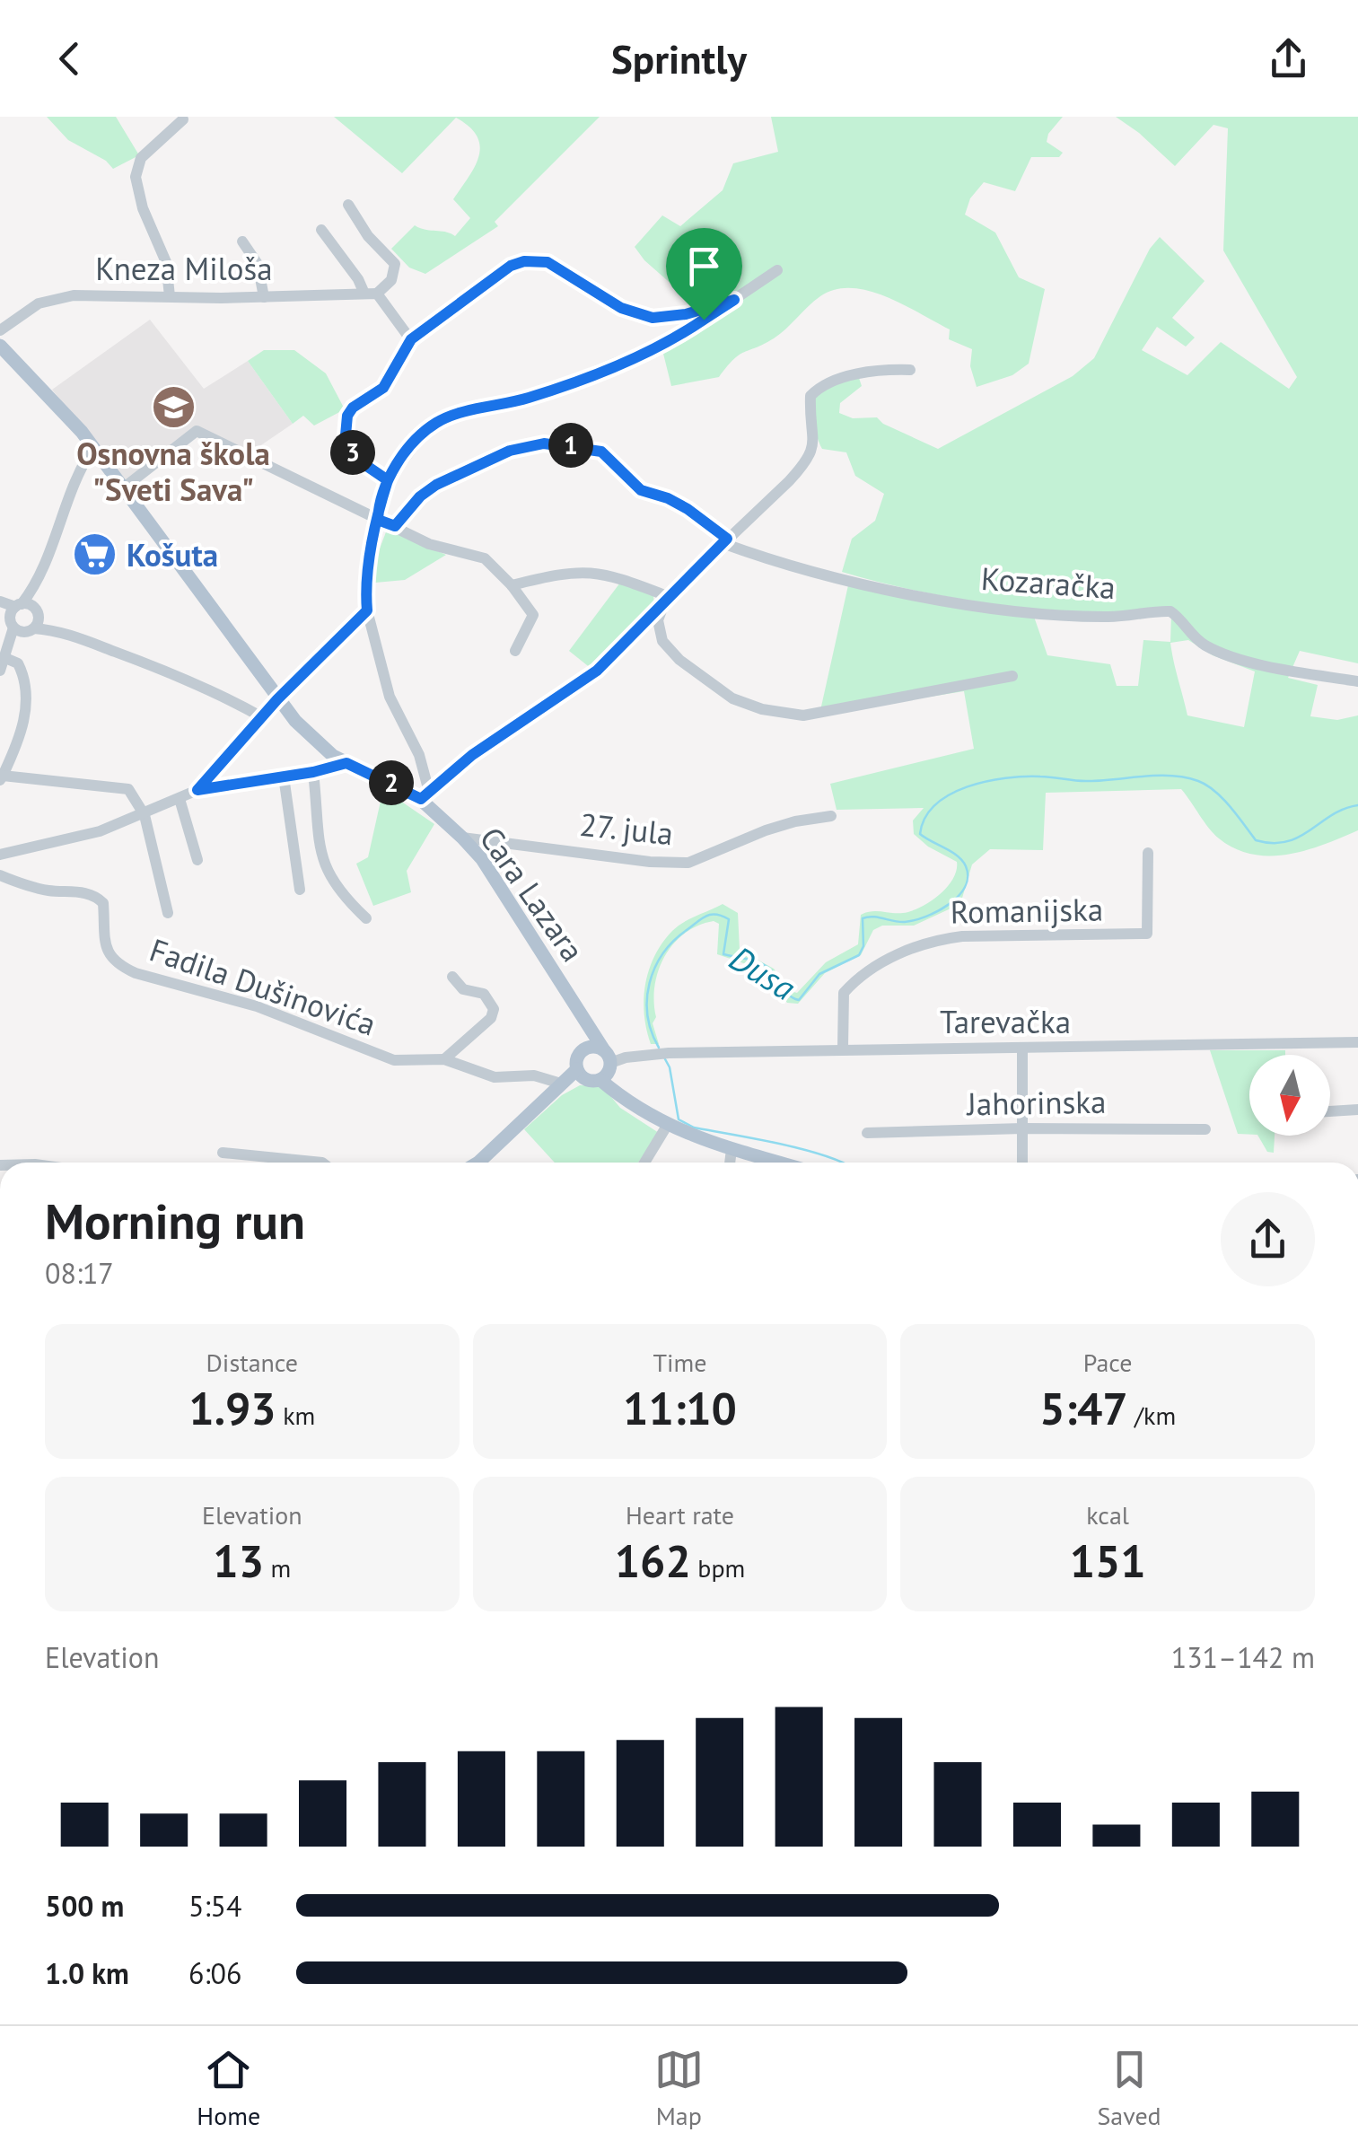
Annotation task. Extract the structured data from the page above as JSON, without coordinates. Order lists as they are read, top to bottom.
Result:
{
  "streets": {
    "main road": ["Cara Lazara"],
    "street": [
      "Kneza Miloša",
      "Kozaračka",
      "27. jula",
      "Romanijska",
      "Fadila Dušinovića",
      "Tarevačka",
      "Jahorinska"
    ]
  },
  "crossings": [
    ["27. jula", "Cara Lazara"],
    ["Cara Lazara", "Tarevačka"],
    ["Romanijska", "Tarevačka"]
  ],
  "water": ["Dusa"],
  "places": {
    "school or university": ["Osnovna škola \"Sveti Sava\""],
    "supermarket": ["Košuta"]
  },
  "north": "bottom",
  "page": {
    "header": "Sprintly",
    "pins": ["1", "3", "2"],
    "heading": ["Morning run", "08:17"],
    "stats": [
      ["Distance", "1.93 km"],
      ["Time", "11:10"],
      ["Pace", "5:47 /km"],
      ["Elevation", "13 m"],
      ["Heart rate", "162 bpm"],
      ["kcal", "151"]
    ],
    "chart": ["Elevation", "131–142 m"],
    "list": [
      {
        "name": "500 m",
        "note": "5:54"
      },
      {
        "name": "1.0 km",
        "note": "6:06"
      }
    ],
    "tabs": ["Home", "Map", "Saved"]
  }
}
